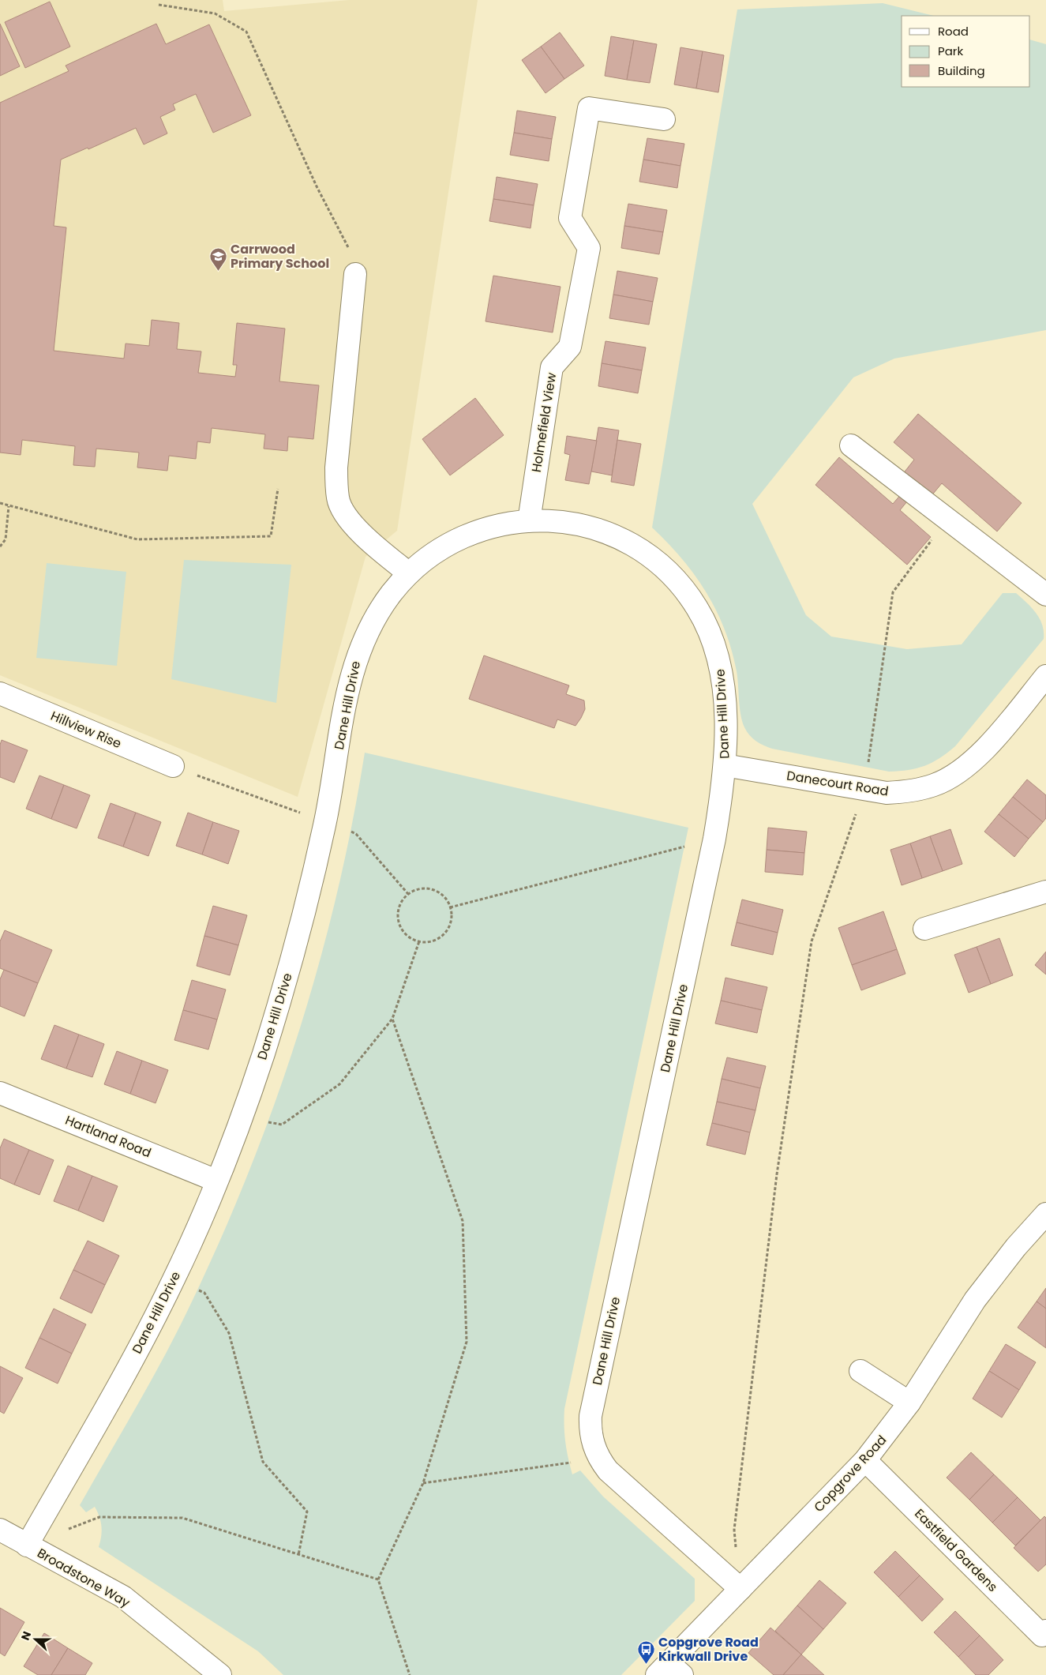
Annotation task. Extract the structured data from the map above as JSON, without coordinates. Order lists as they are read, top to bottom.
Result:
{
  "streets": {
    "street": [
      "Holmefield View",
      "Dane Hill Drive",
      "Hillview Rise",
      "Danecourt Road",
      "Hartland Road",
      "Copgrove Road",
      "Eastfield Gardens",
      "Broadstone Way"
    ]
  },
  "crossings": [
    ["Holmefield View", "Dane Hill Drive"],
    ["Dane Hill Drive", "Danecourt Road"],
    ["Dane Hill Drive", "Hartland Road"],
    ["Dane Hill Drive", "Copgrove Road"],
    ["Dane Hill Drive", "Broadstone Way"],
    ["Copgrove Road", "Eastfield Gardens"]
  ],
  "places": {
    "school or university": ["Carrwood Primary School"],
    "bus stop": ["Copgrove Road Kirkwall Drive"]
  },
  "legend": ["Road", "Park", "Building"],
  "north": "left"
}
